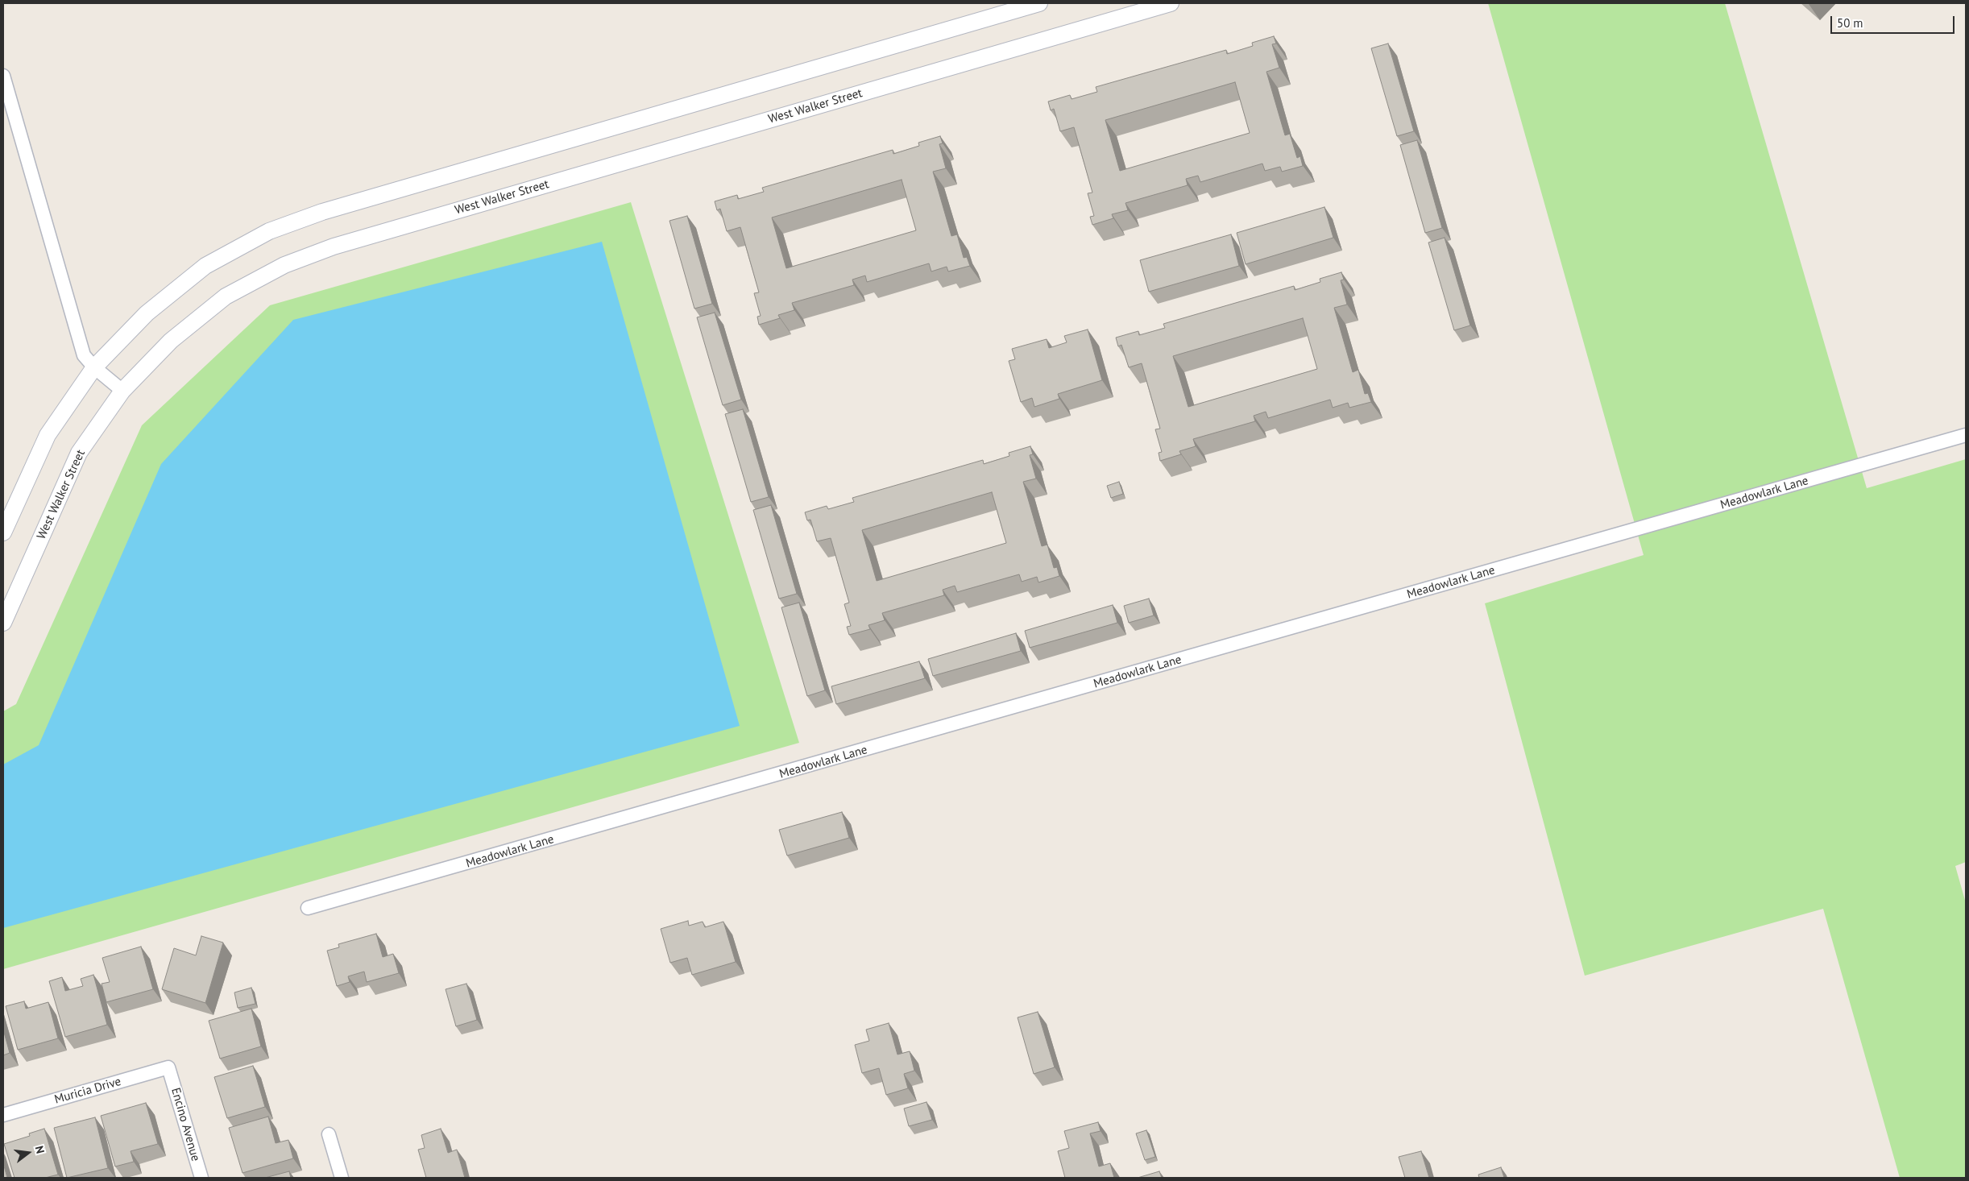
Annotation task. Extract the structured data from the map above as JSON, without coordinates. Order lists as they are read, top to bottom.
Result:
{
  "streets": {
    "street": [
      "West Walker Street",
      "Meadowlark Lane",
      "Muricia Drive",
      "Encino Avenue"
    ]
  },
  "crossings": [
    ["Muricia Drive", "Encino Avenue"]
  ],
  "scale_bar": "50 m",
  "north": "right"
}
